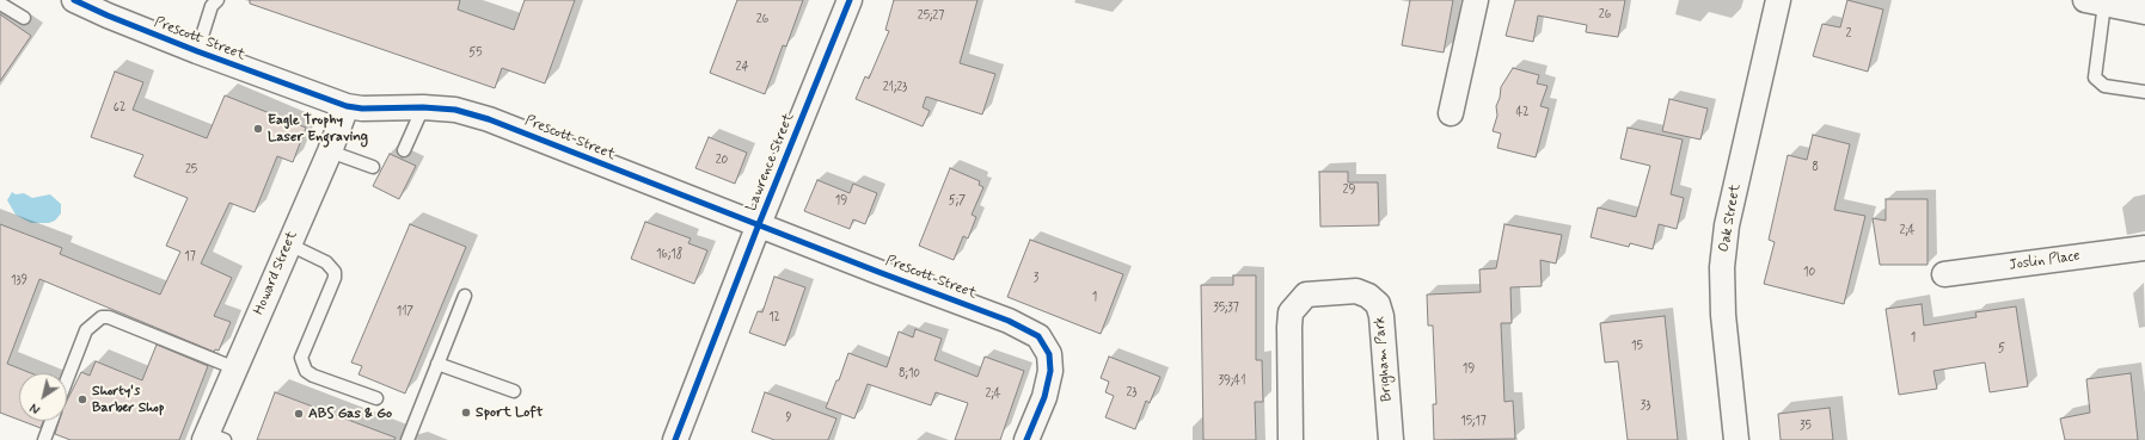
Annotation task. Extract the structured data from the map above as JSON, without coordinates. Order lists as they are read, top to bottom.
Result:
{
  "streets": {
    "street": [
      "Prescott Street",
      "Lawrence Street",
      "Oak Street",
      "Joslin Place",
      "Howard Street",
      "Brigham Park"
    ]
  },
  "crossings": [
    ["Prescott Street", "Lawrence Street"],
    ["Prescott Street", "Howard Street"]
  ],
  "places": [
    "Eagle Trophy Laser Engraving",
    "Shorty's Barber Shop",
    "Sport Loft",
    "ABS Gas & Go"
  ],
  "house_numbers": [
    "26",
    "25;27",
    "26",
    "2",
    "55",
    "24",
    "21;23",
    "62",
    "42",
    "20",
    "8",
    "25",
    "29",
    "19",
    "5;7",
    "2;4",
    "16;18",
    "17",
    "10",
    "3",
    "139",
    "1",
    "35;37",
    "117",
    "12",
    "1",
    "15",
    "5",
    "19",
    "8;10",
    "39;41",
    "23",
    "2;4",
    "33",
    "9",
    "15;17",
    "35"
  ],
  "north": "bottom left"
}
